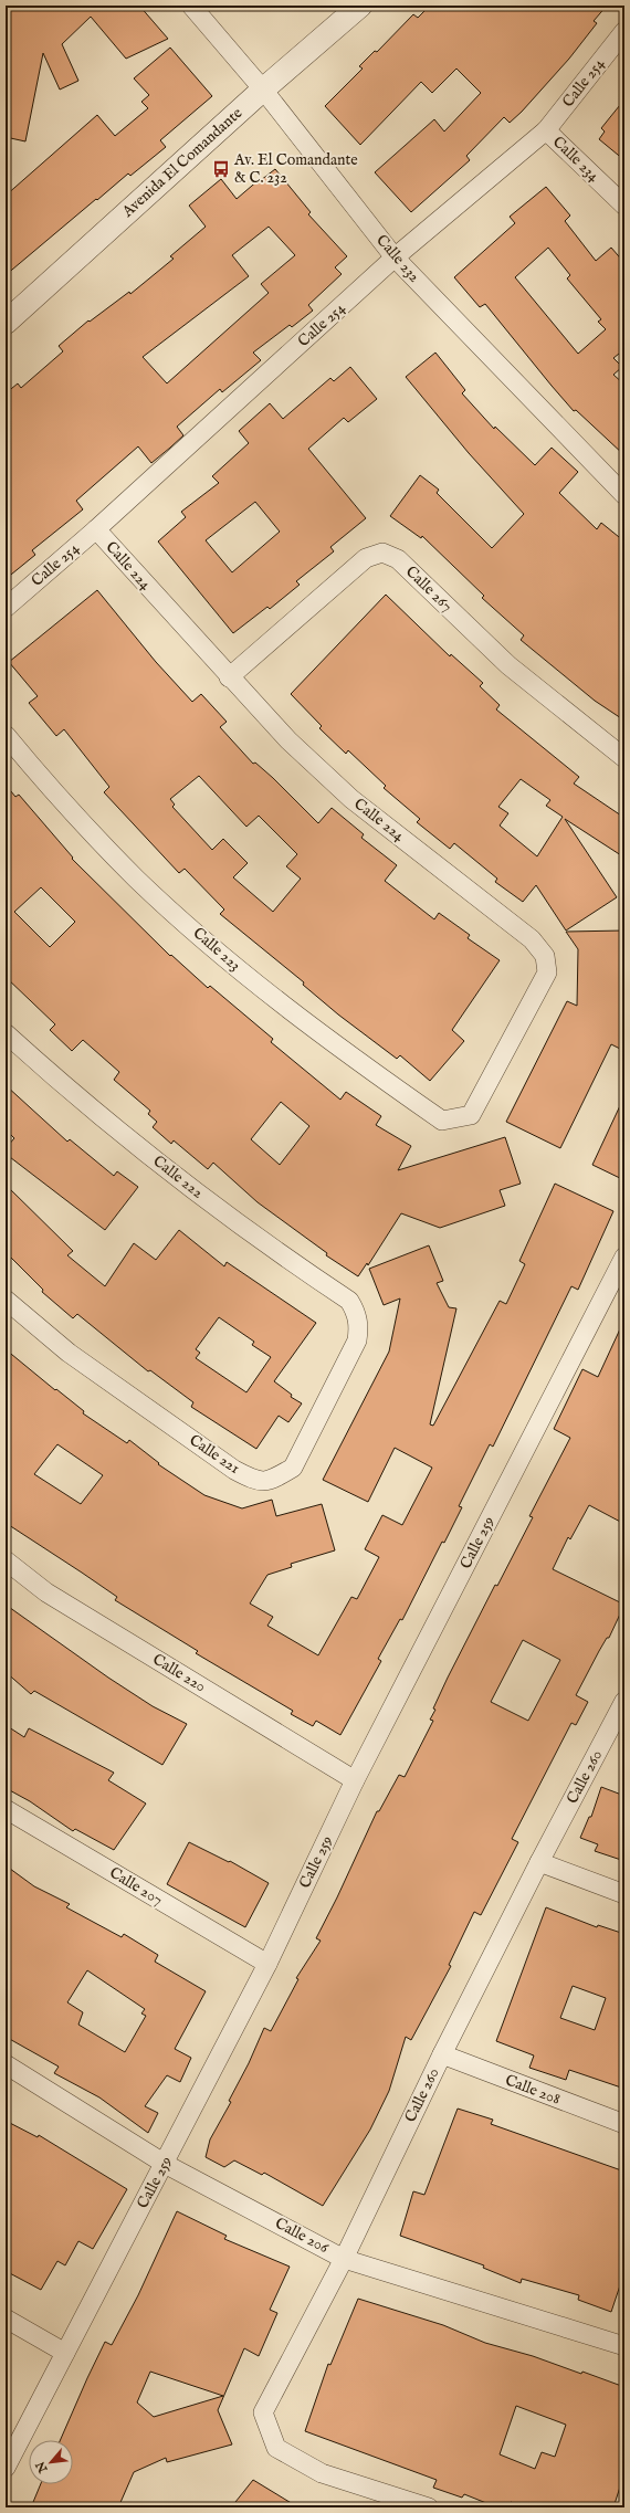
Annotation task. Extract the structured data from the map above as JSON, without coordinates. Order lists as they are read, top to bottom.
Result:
{
  "streets": {
    "street": [
      "Calle 254",
      "Calle 234",
      "Avenida El Comandante",
      "Calle 232",
      "Calle 224",
      "Calle 267",
      "Calle 223",
      "Calle 222",
      "Calle 221",
      "Calle 259",
      "Calle 220",
      "Calle 260",
      "Calle 207",
      "Calle 208",
      "Calle 206"
    ]
  },
  "crossings": [
    ["Calle 254", "Calle 234"],
    ["Calle 254", "Calle 232"],
    ["Calle 254", "Calle 224"],
    ["Avenida El Comandante", "Calle 232"],
    ["Calle 224", "Calle 267"],
    ["Calle 224", "Calle 223"],
    ["Calle 222", "Calle 221"],
    ["Calle 259", "Calle 220"],
    ["Calle 259", "Calle 207"],
    ["Calle 259", "Calle 206"],
    ["Calle 260", "Calle 208"],
    ["Calle 260", "Calle 206"]
  ],
  "places": {
    "bus stop": ["Av. El Comandante & C. 232"]
  },
  "north": "bottom left"
}
